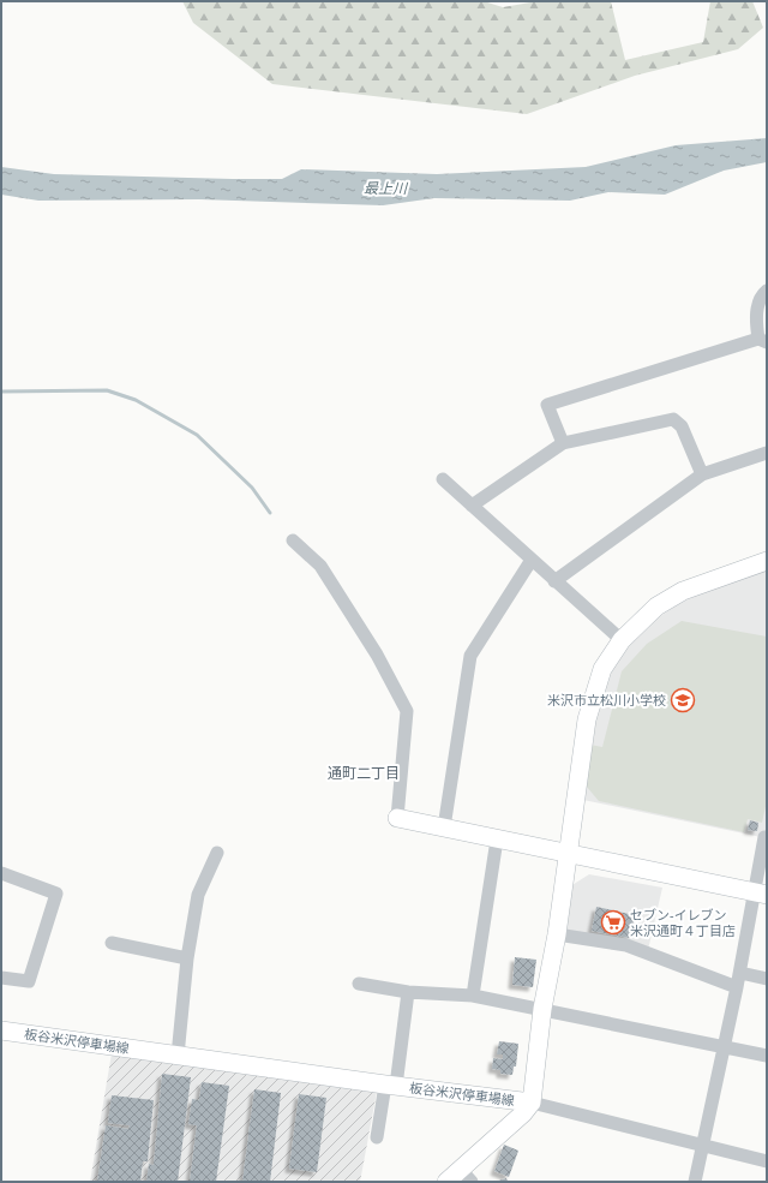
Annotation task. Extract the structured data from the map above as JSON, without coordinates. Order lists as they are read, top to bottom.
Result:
{
  "streets": {
    "main road": ["板谷米沢停車場線"]
  },
  "districts": ["通町二丁目"],
  "water": ["最上川"],
  "places": {
    "school or university": ["米沢市立松川小学校"],
    "supermarket": ["セブン-イレブン 米沢通町４丁目店"]
  }
}
